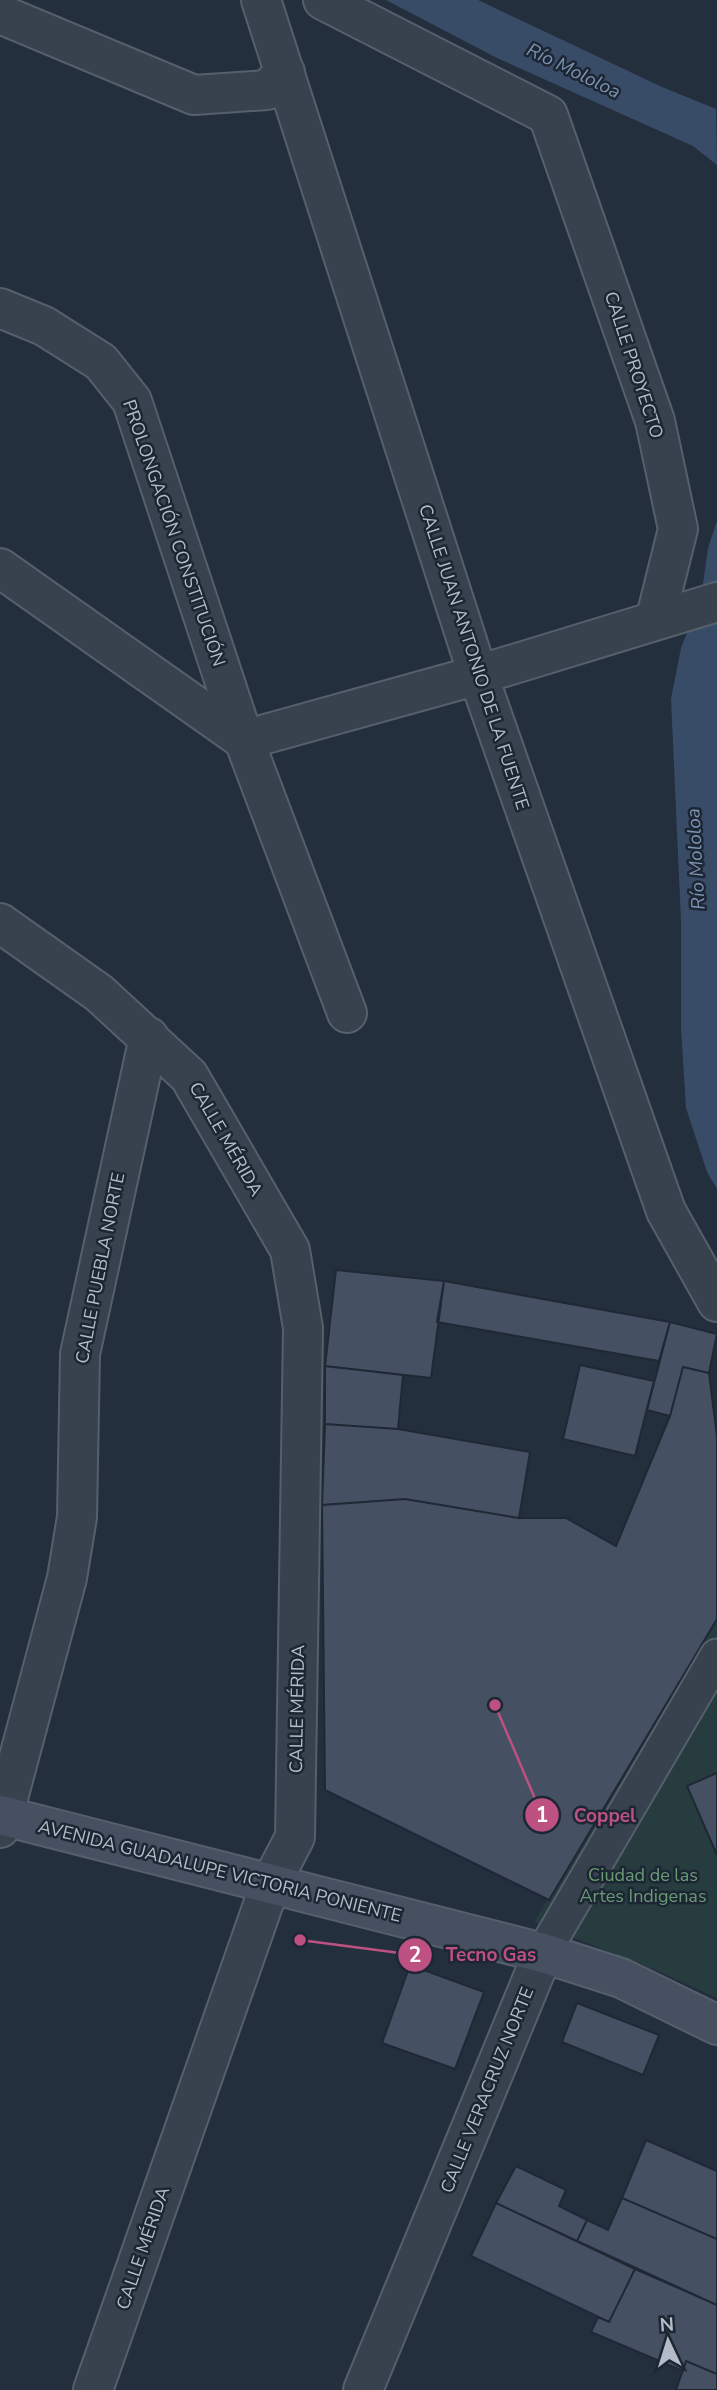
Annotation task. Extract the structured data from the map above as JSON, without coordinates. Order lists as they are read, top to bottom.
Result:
{
  "streets": {
    "main road": ["AVENIDA GUADALUPE VICTORIA PONIENTE"],
    "street": [
      "CALLE PROYECTO",
      "PROLONGACIÓN CONSTITUCIÓN",
      "CALLE JUAN ANTONIO DE LA FUENTE",
      "CALLE MÉRIDA",
      "CALLE PUEBLA NORTE",
      "CALLE VERACRUZ NORTE"
    ]
  },
  "crossings": [
    ["CALLE MÉRIDA", "CALLE PUEBLA NORTE"],
    ["CALLE MÉRIDA", "AVENIDA GUADALUPE VICTORIA PONIENTE"],
    ["CALLE PUEBLA NORTE", "AVENIDA GUADALUPE VICTORIA PONIENTE"],
    ["AVENIDA GUADALUPE VICTORIA PONIENTE", "CALLE VERACRUZ NORTE"]
  ],
  "water": ["Río Mololoa"],
  "parks": ["Ciudad de las Artes Indigenas"],
  "places": ["Coppel", "Tecno Gas"],
  "north": "top"
}
